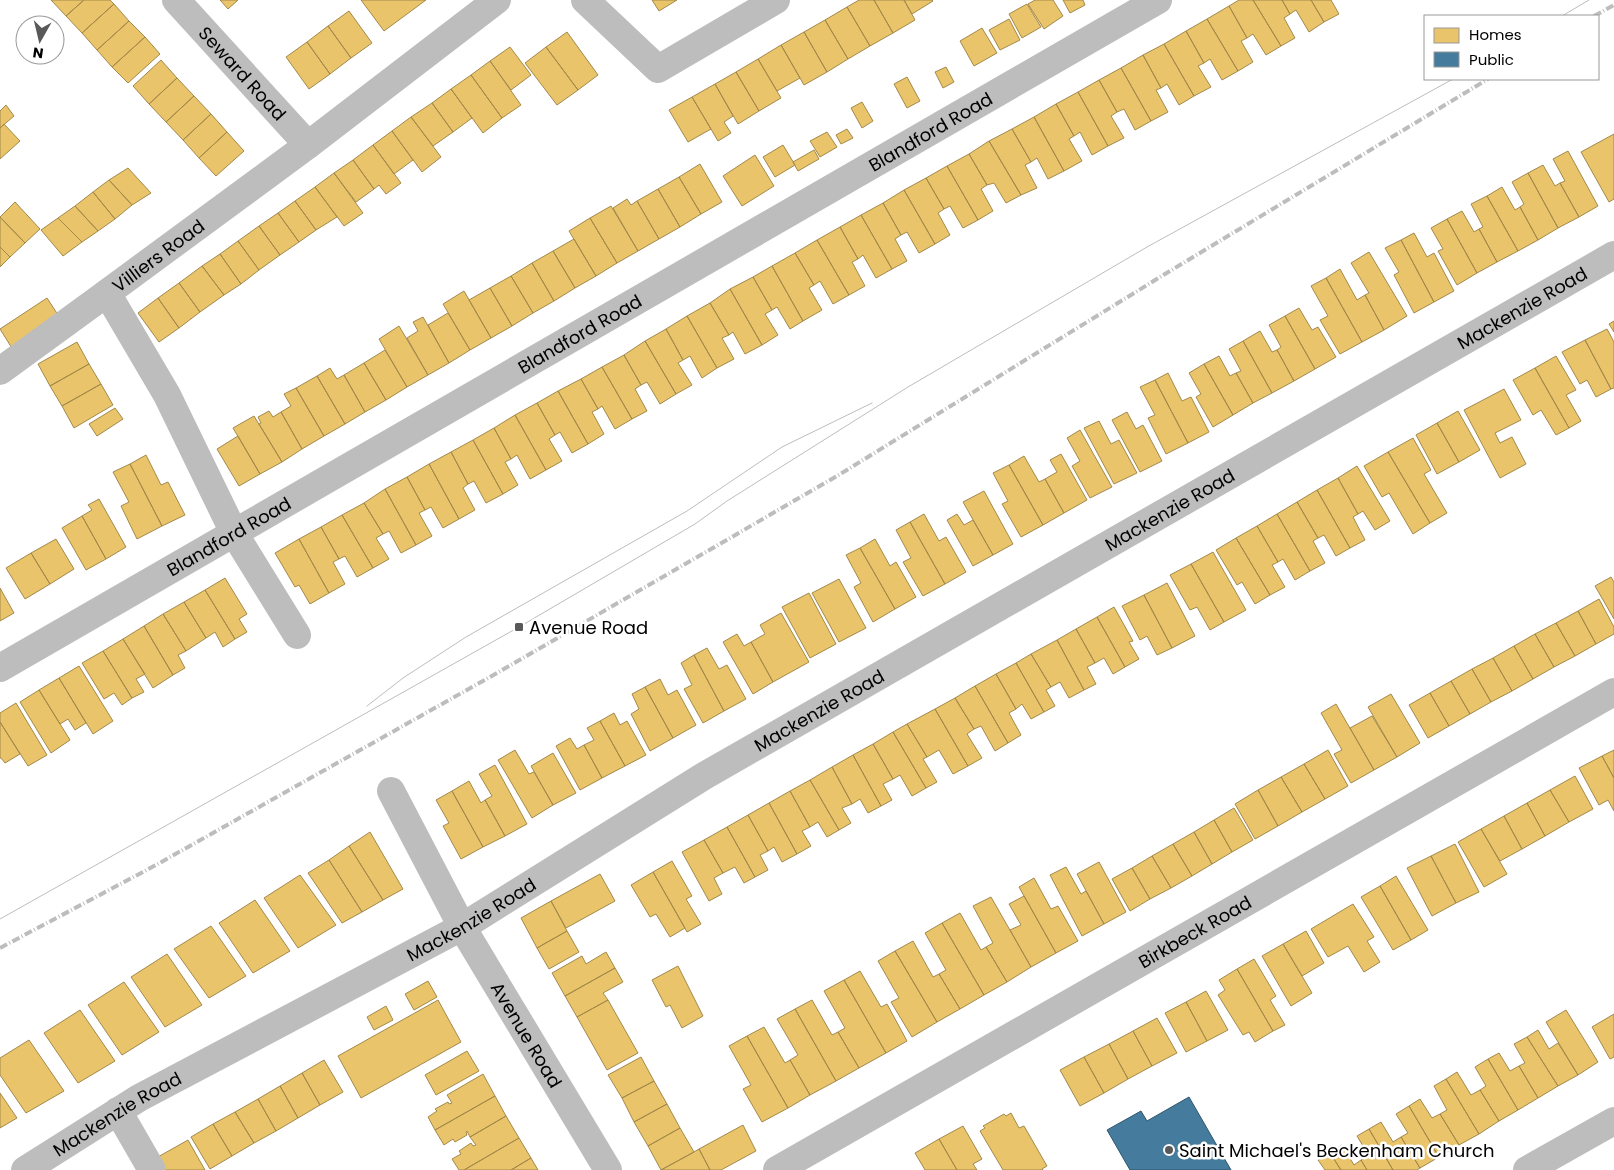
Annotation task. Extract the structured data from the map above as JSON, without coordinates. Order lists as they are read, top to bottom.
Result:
{
  "streets": {
    "street": [
      "Seward Road",
      "Blandford Road",
      "Villiers Road",
      "Mackenzie Road",
      "Birkbeck Road",
      "Avenue Road"
    ]
  },
  "crossings": [
    ["Seward Road", "Villiers Road"],
    ["Blandford Road", "Villiers Road"],
    ["Mackenzie Road", "Avenue Road"]
  ],
  "places": {
    "transit": ["Avenue Road"],
    "other": ["Saint Michael's Beckenham Church"]
  },
  "legend": ["Homes", "Public"],
  "north": "bottom"
}
